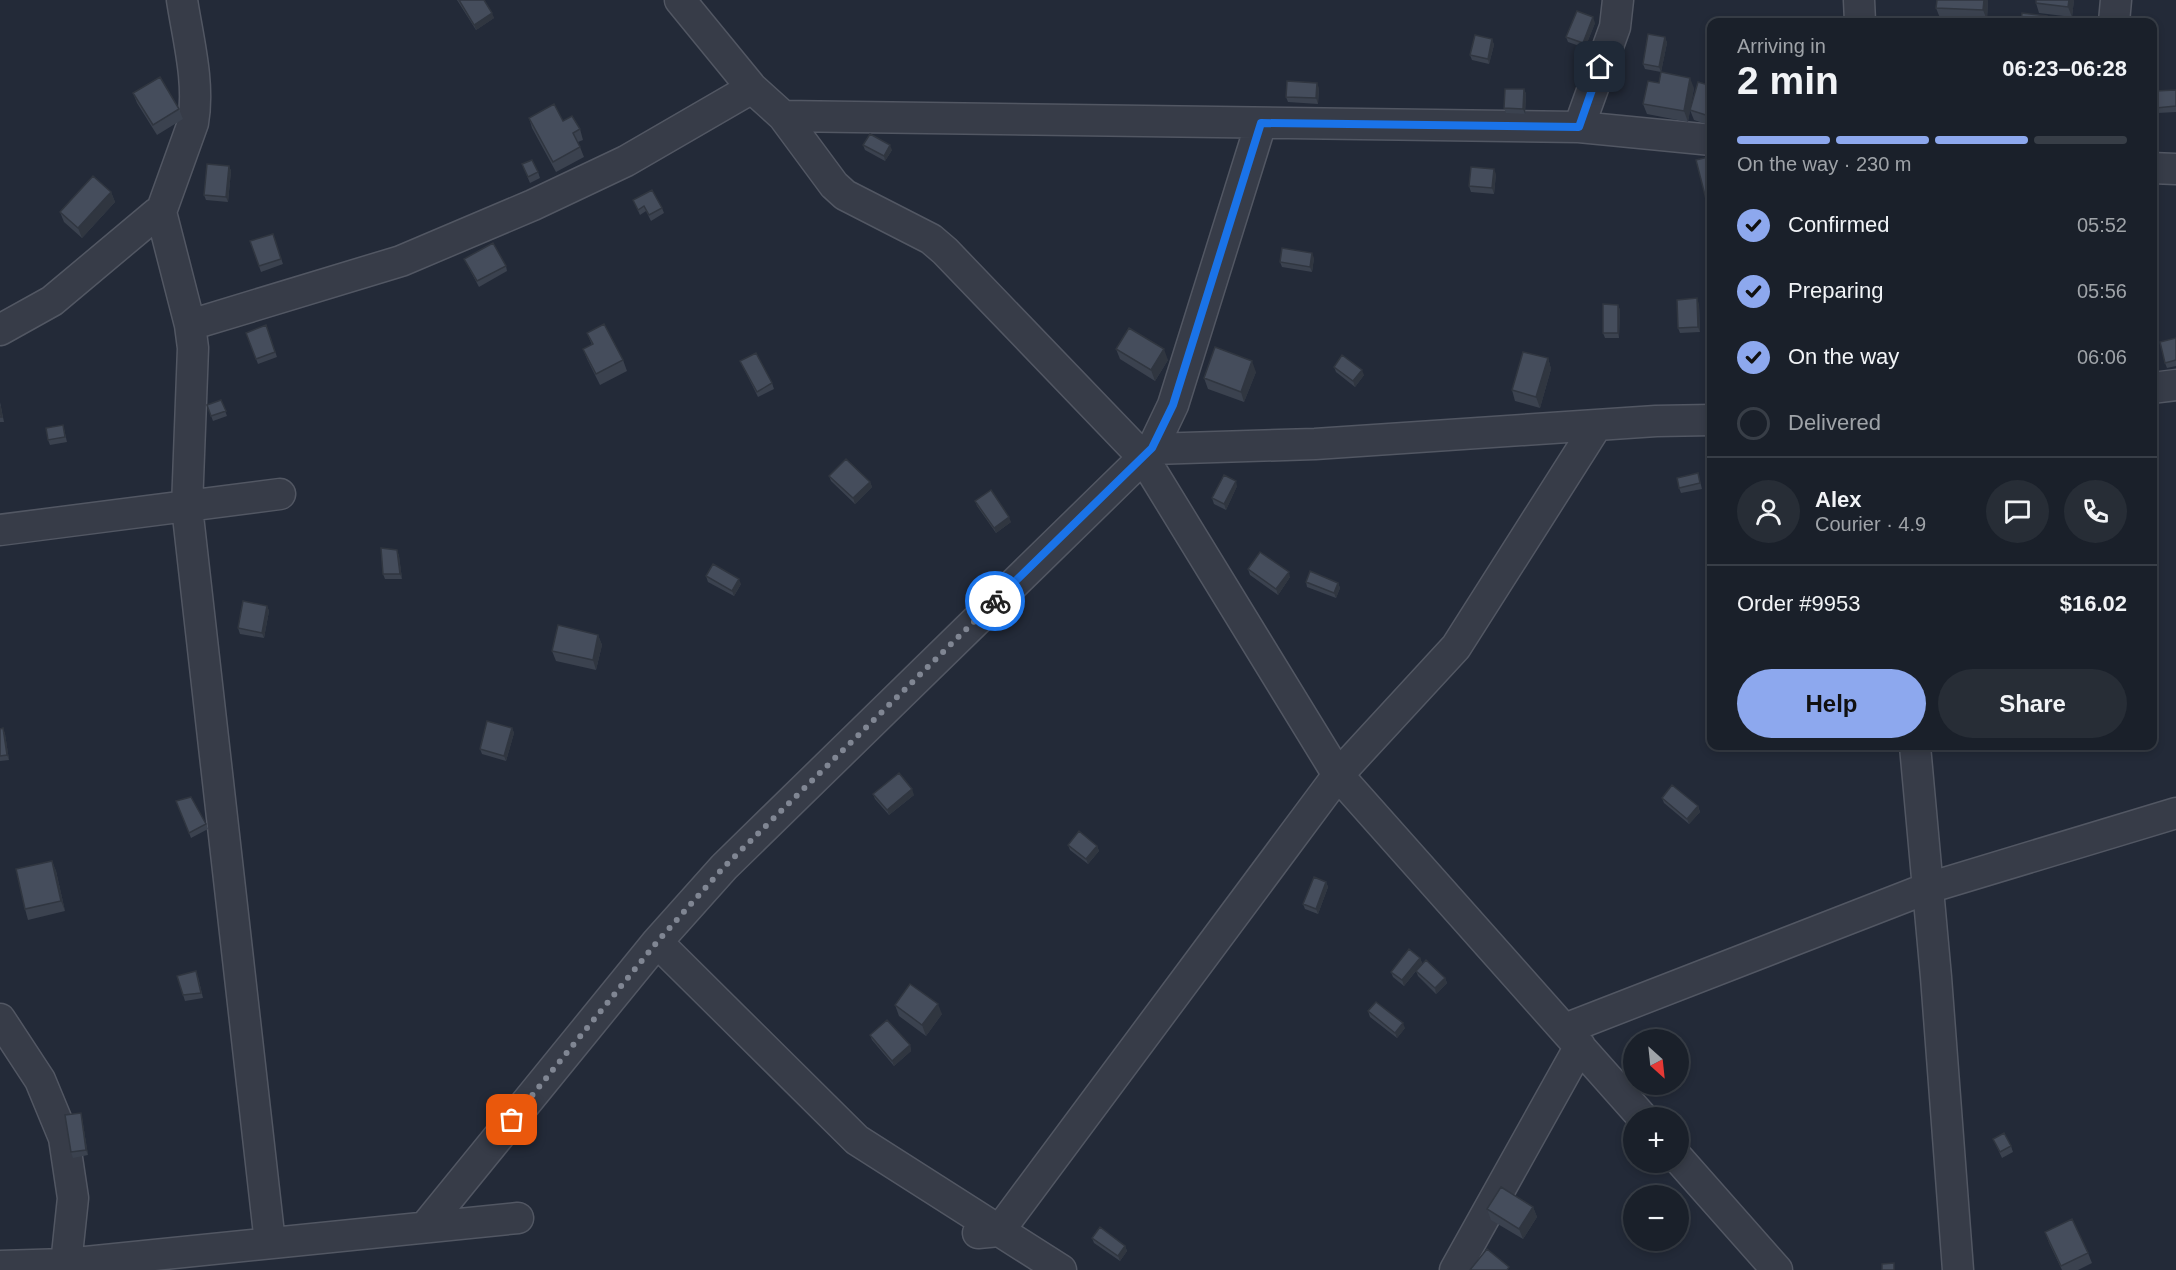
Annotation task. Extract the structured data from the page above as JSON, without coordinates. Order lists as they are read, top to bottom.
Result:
{
  "north": "bottom right",
  "page": {
    "heading": ["2 min", "Arriving in", "06:23–06:28"],
    "panel": [
      "Alex",
      "Courier · 4.9",
      "Order #9953",
      "$16.02"
    ],
    "bar": "On the way · 230 m",
    "list": [
      ["Confirmed", "05:52"],
      ["Preparing", "05:56"],
      ["On the way", "06:06"],
      "Delivered"
    ],
    "buttons": ["Help", "Share"],
    "map_buttons": ["+", "−"]
  }
}
